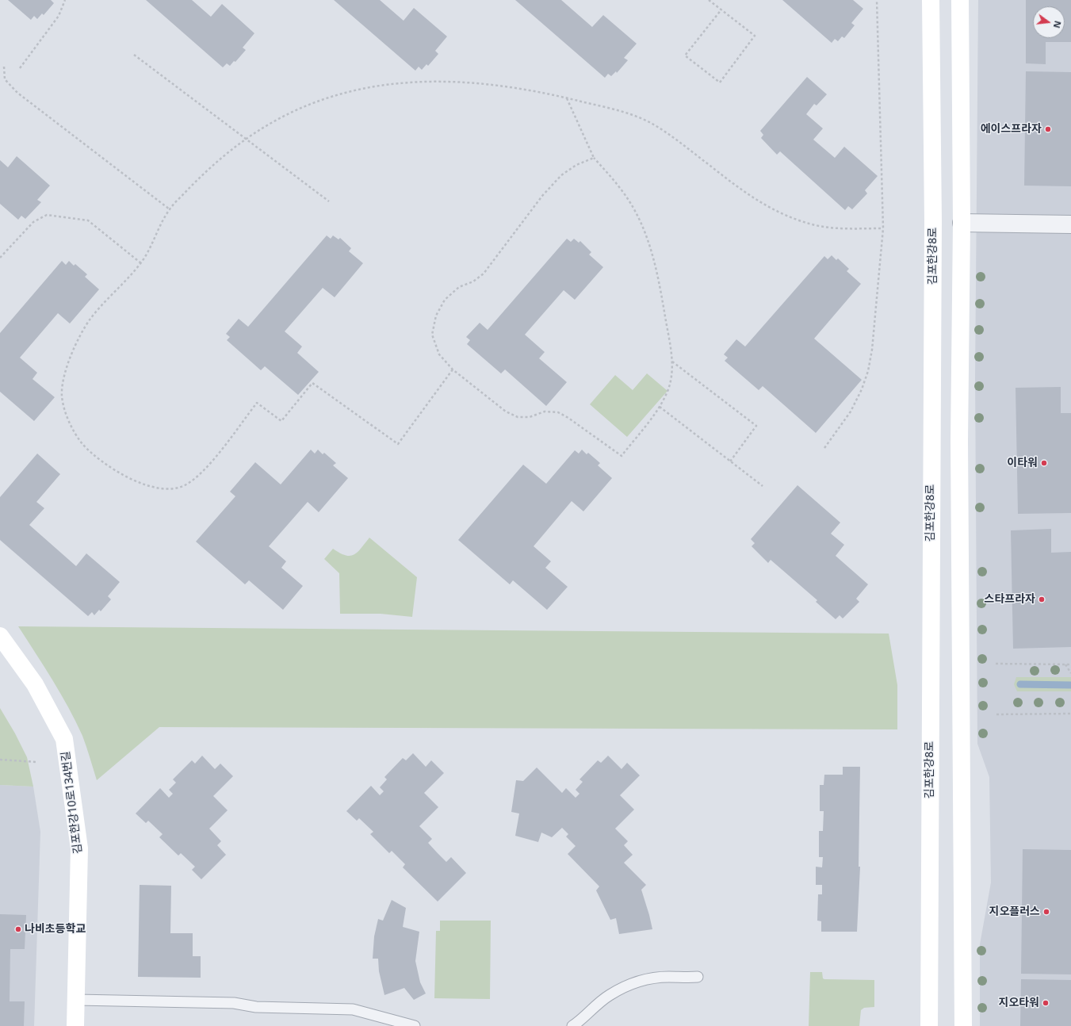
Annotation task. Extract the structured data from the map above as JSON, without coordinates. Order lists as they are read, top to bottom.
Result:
{
  "streets": {
    "street": ["김포한강8로", "김포한강10로134번길"]
  },
  "places": [
    "에이스프라자",
    "이타워",
    "스타프라자",
    "지오플러스",
    "나비초등학교",
    "지오타워"
  ],
  "north": "right"
}
